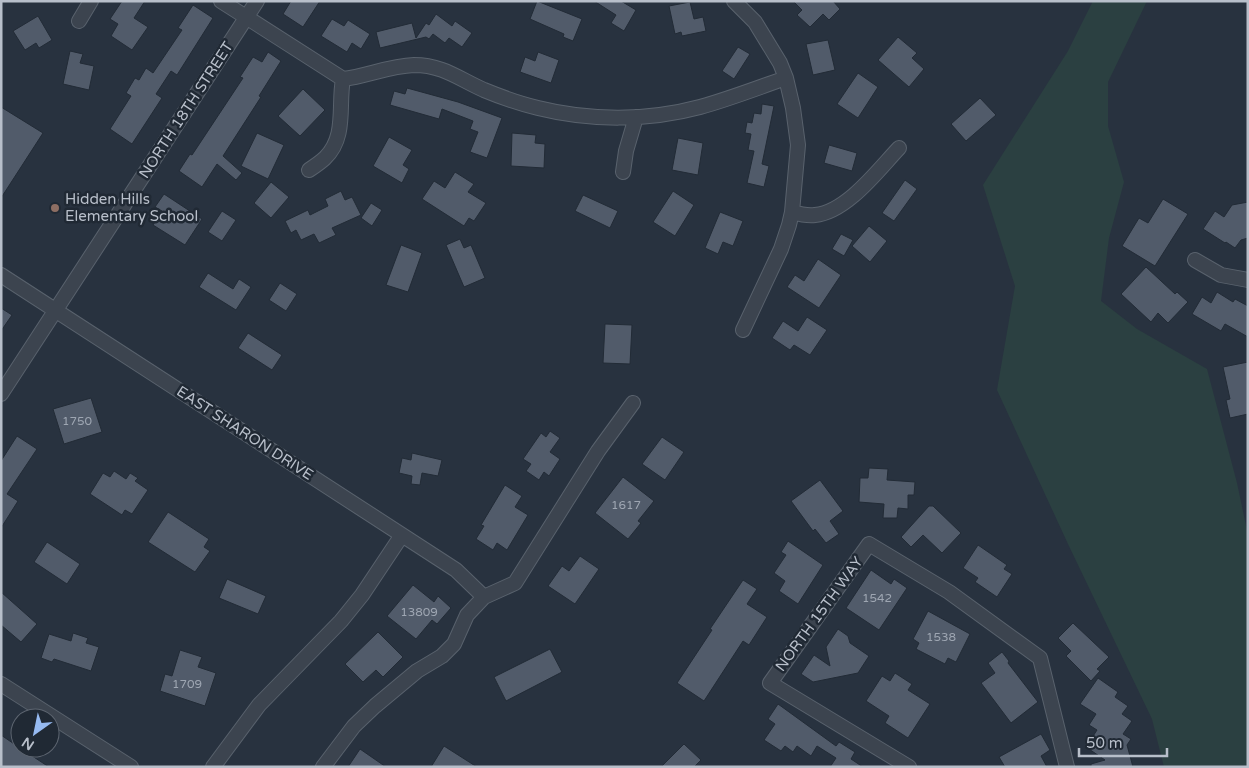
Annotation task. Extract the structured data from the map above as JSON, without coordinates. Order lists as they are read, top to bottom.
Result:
{
  "streets": {
    "street": ["NORTH 18TH STREET", "EAST SHARON DRIVE", "NORTH 15TH WAY"]
  },
  "crossings": [
    ["NORTH 18TH STREET", "EAST SHARON DRIVE"]
  ],
  "places": ["Hidden Hills Elementary School"],
  "house_numbers": [
    "1750",
    "1617",
    "1542",
    "13809",
    "1538",
    "1709"
  ],
  "scale_bar": "50 m",
  "north": "bottom left"
}
